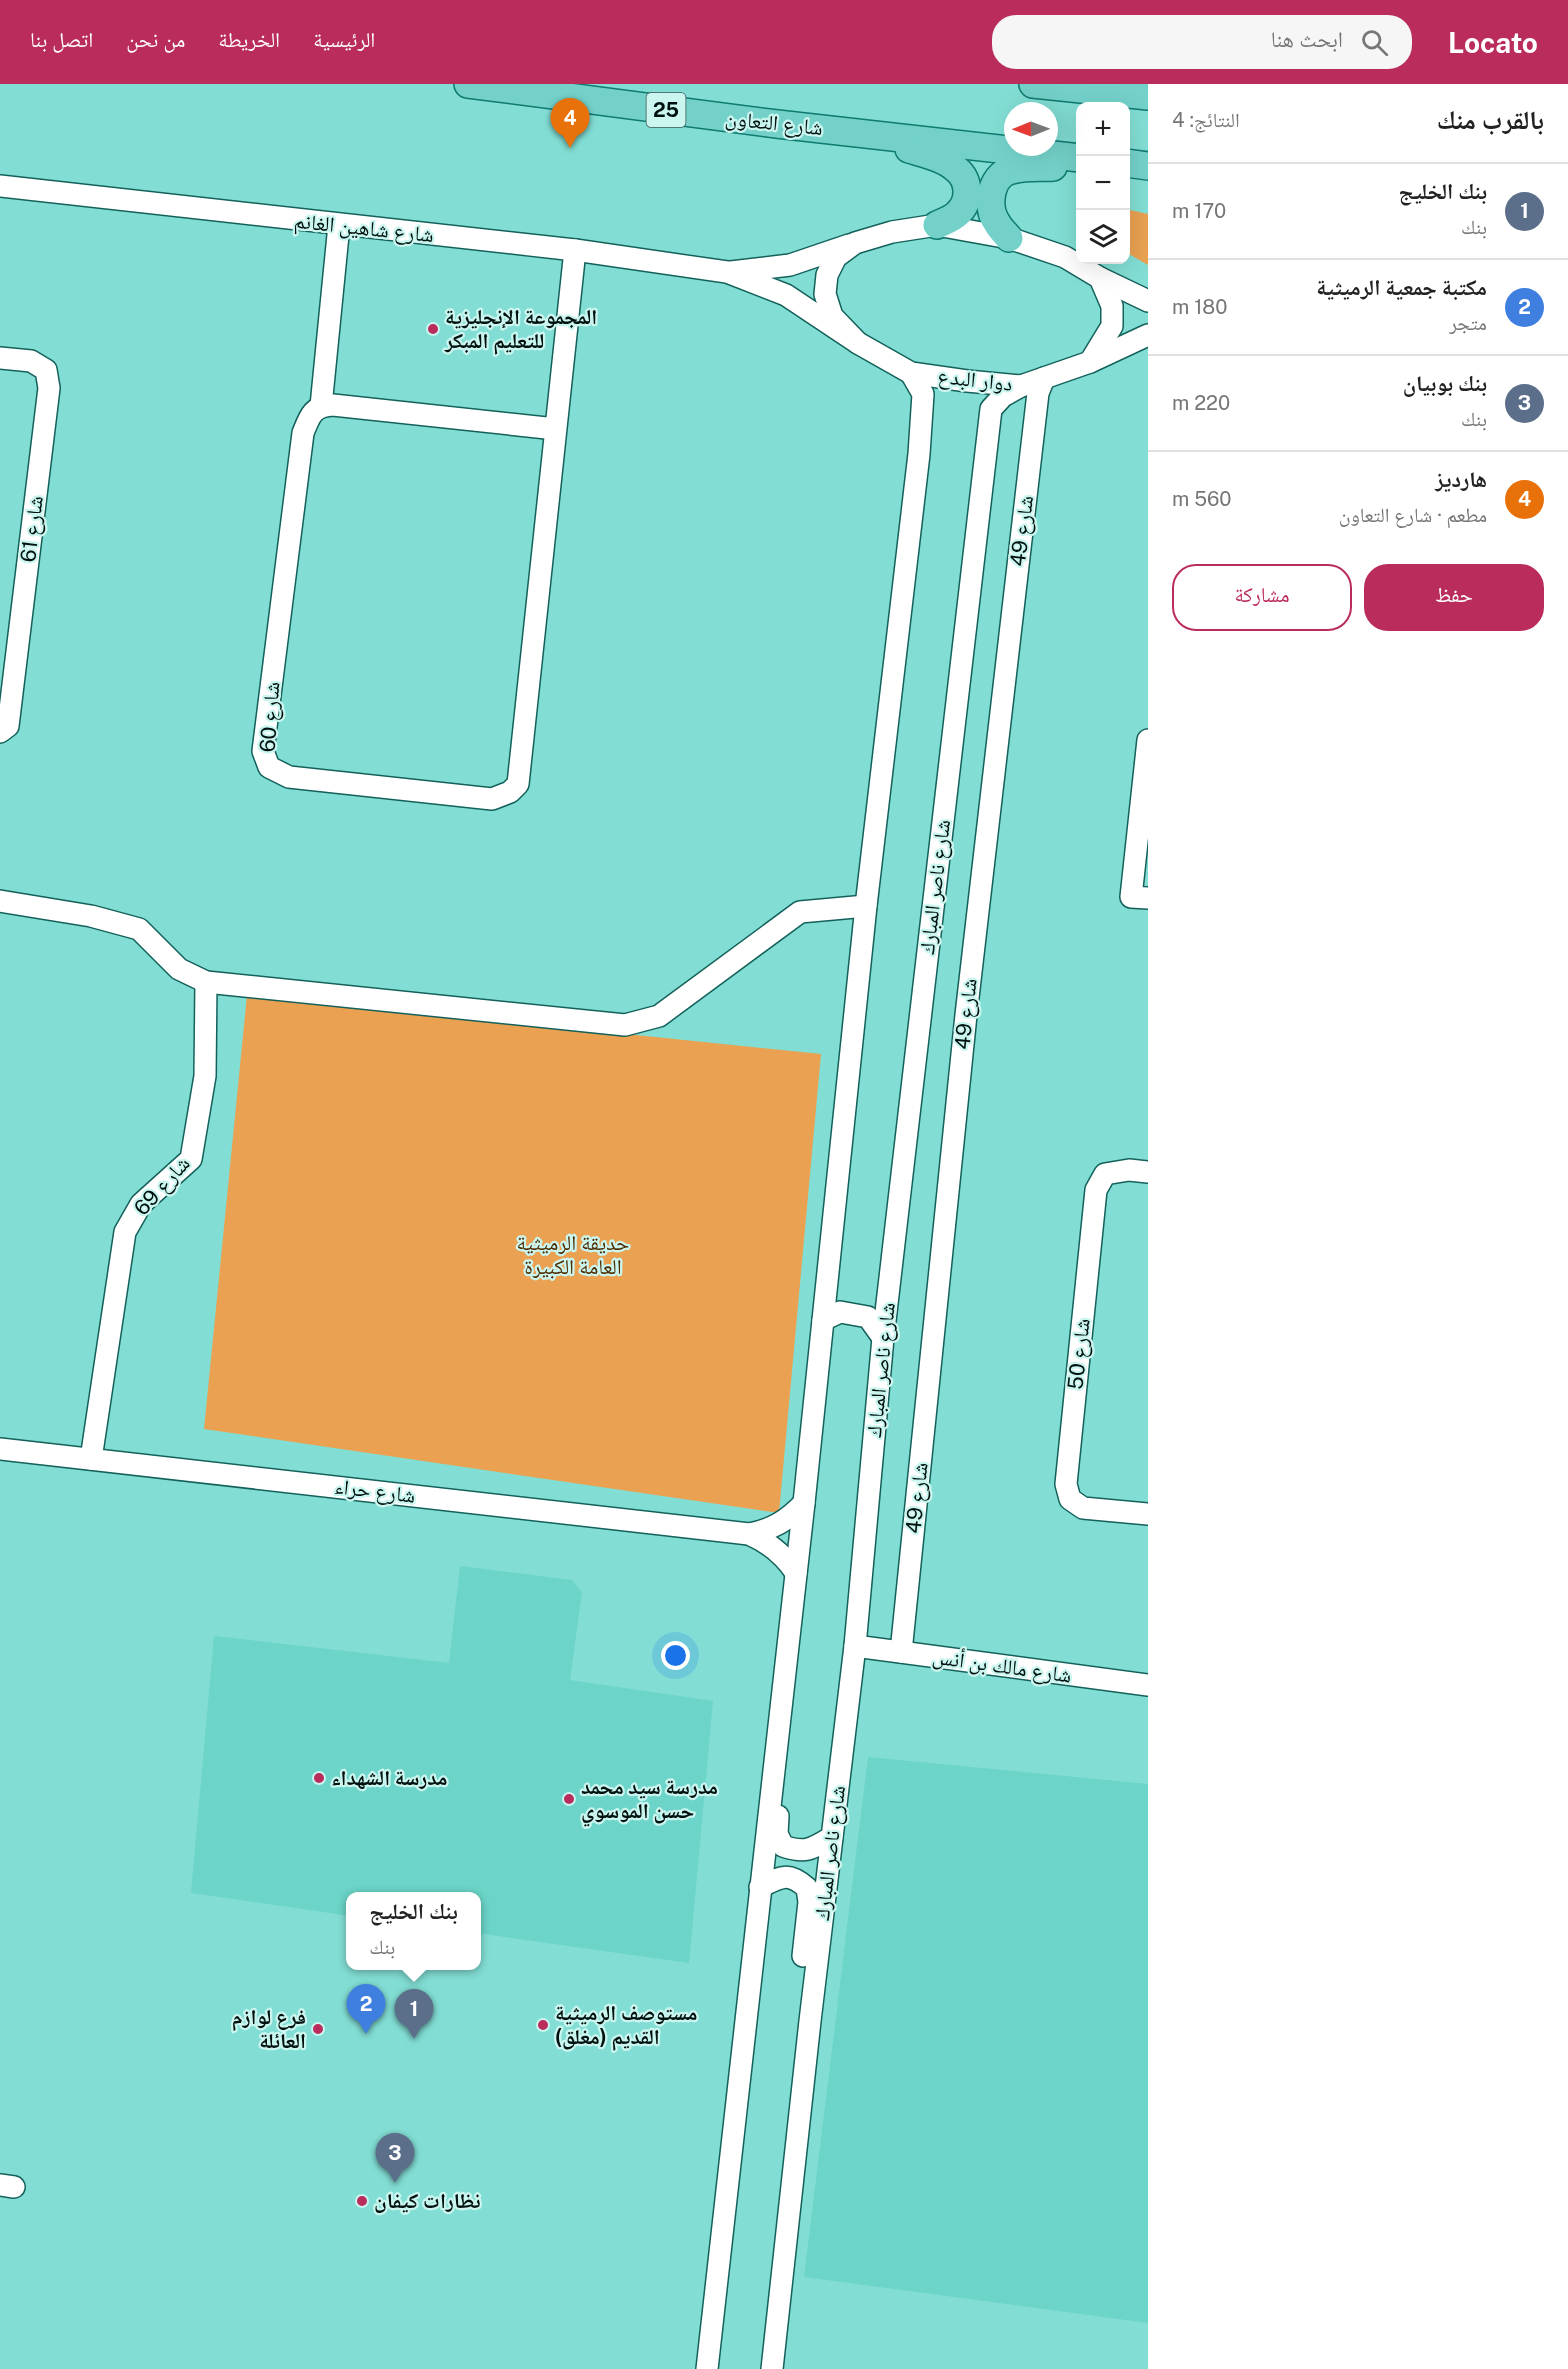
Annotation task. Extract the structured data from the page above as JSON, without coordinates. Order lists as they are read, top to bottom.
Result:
{
  "streets": {
    "main road": ["25", "شارع التعاون"],
    "street": [
      "شارع شاهين الغانم",
      "دوار البدع",
      "شارع 61",
      "شارع 49",
      "شارع 60",
      "شارع ناصر المبارك",
      "شارع 69",
      "شارع 50",
      "شارع حراء",
      "شارع مالك بن أنس"
    ]
  },
  "crossings": [
    ["شارع شاهين الغانم", "دوار البدع"],
    ["شارع شاهين الغانم", "شارع 60"],
    ["دوار البدع", "شارع 49"],
    ["دوار البدع", "شارع ناصر المبارك"],
    ["شارع 49", "شارع مالك بن أنس"],
    ["شارع ناصر المبارك", "شارع مالك بن أنس"],
    ["شارع 69", "شارع حراء"]
  ],
  "parks": ["حديقة الرميثية العامة الكبيرة"],
  "places": [
    "المجموعة الإنجليزية للتعليم المبكر",
    "مدرسة الشهداء",
    "مدرسة سيد محمد حسن الموسوي",
    "مستوصف الرميثية القديم (مغلق)",
    "فرع لوازم العائلة",
    "نظارات كيفان"
  ],
  "north": "left",
  "page": {
    "header": "Locato",
    "search": "ابحث هنا",
    "nav": [
      "الرئيسية",
      "الخريطة",
      "من نحن",
      "اتصل بنا"
    ],
    "heading": ["بالقرب منك", "النتائج: 4"],
    "pins": [
      "4",
      "2",
      "1",
      "3"
    ],
    "map_buttons": ["+", "−"],
    "list": [
      {
        "mark": "1",
        "name": "بنك الخليج",
        "note": "بنك",
        "value": "170 m"
      },
      {
        "mark": "2",
        "name": "مكتبة جمعية الرميثية",
        "note": "متجر",
        "value": "180 m"
      },
      {
        "mark": "3",
        "name": "بنك بوبيان",
        "note": "بنك",
        "value": "220 m"
      },
      {
        "mark": "4",
        "name": "هارديز",
        "note": "مطعم · شارع التعاون",
        "value": "560 m"
      }
    ],
    "buttons": ["حفظ", "مشاركة"],
    "popup": ["بنك الخليج", "بنك"]
  }
}
